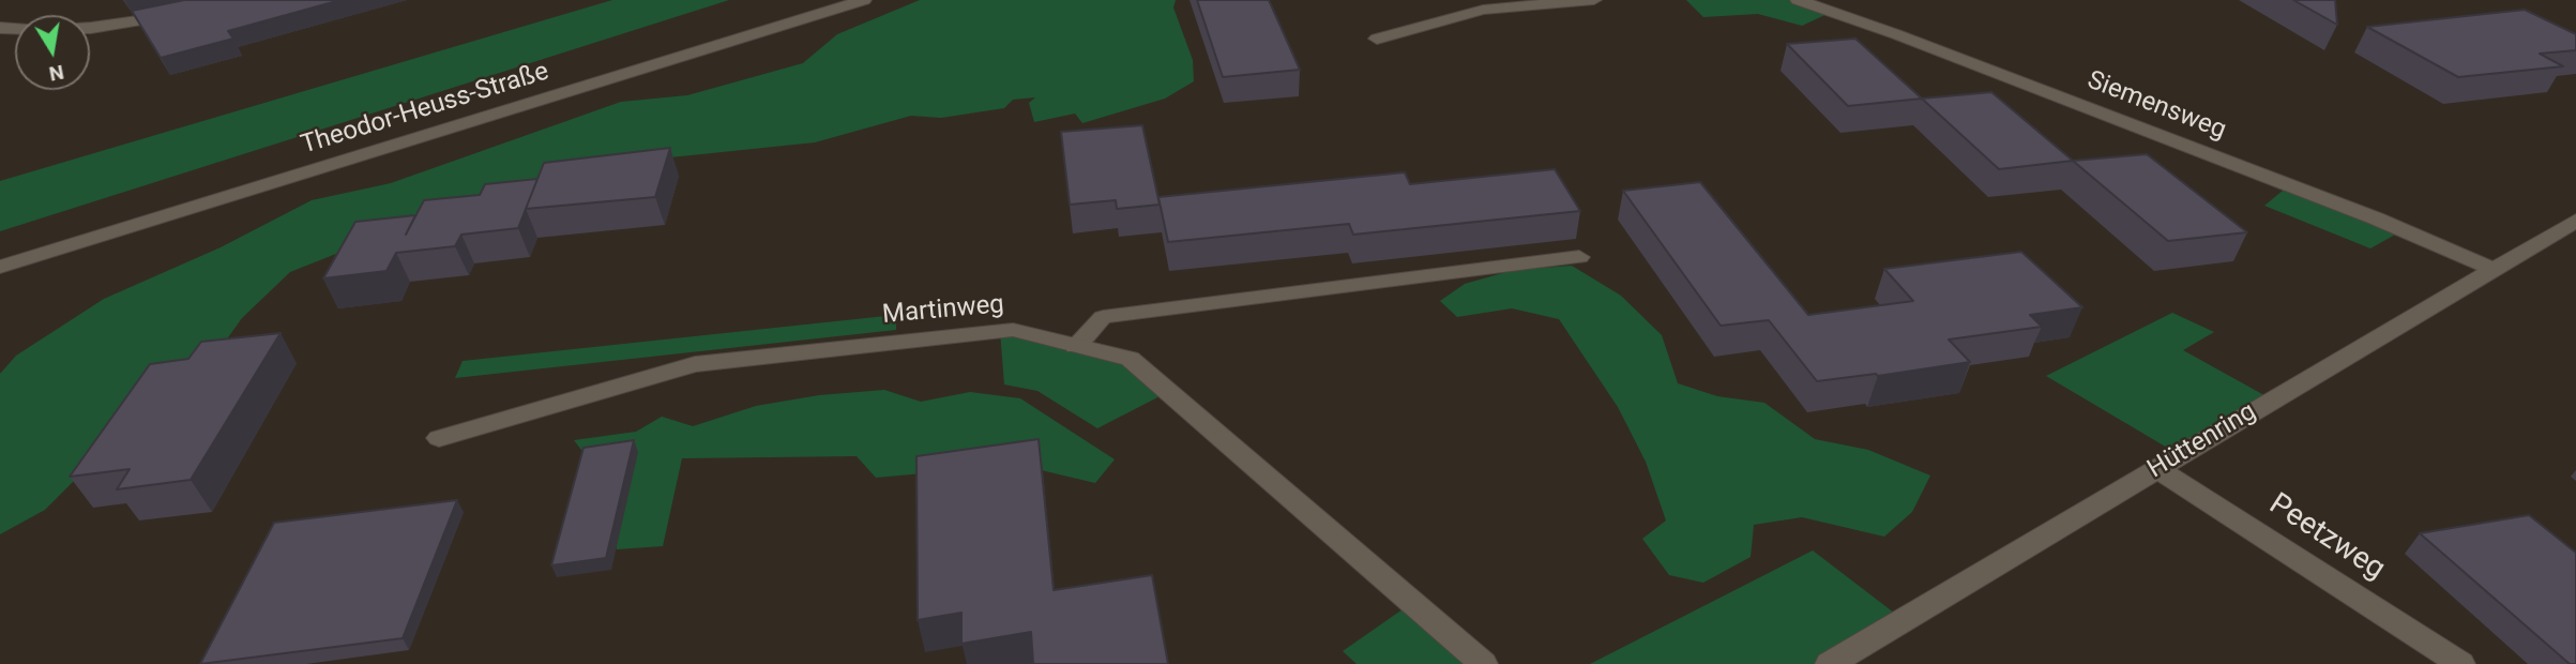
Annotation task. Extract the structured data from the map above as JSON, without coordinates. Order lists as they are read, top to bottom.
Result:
{
  "streets": {
    "street": [
      "Siemensweg",
      "Theodor-Heuss-Straße",
      "Martinweg",
      "Hüttenring",
      "Peetzweg"
    ]
  },
  "crossings": [
    ["Siemensweg", "Hüttenring"],
    ["Hüttenring", "Peetzweg"]
  ],
  "north": "bottom"
}
